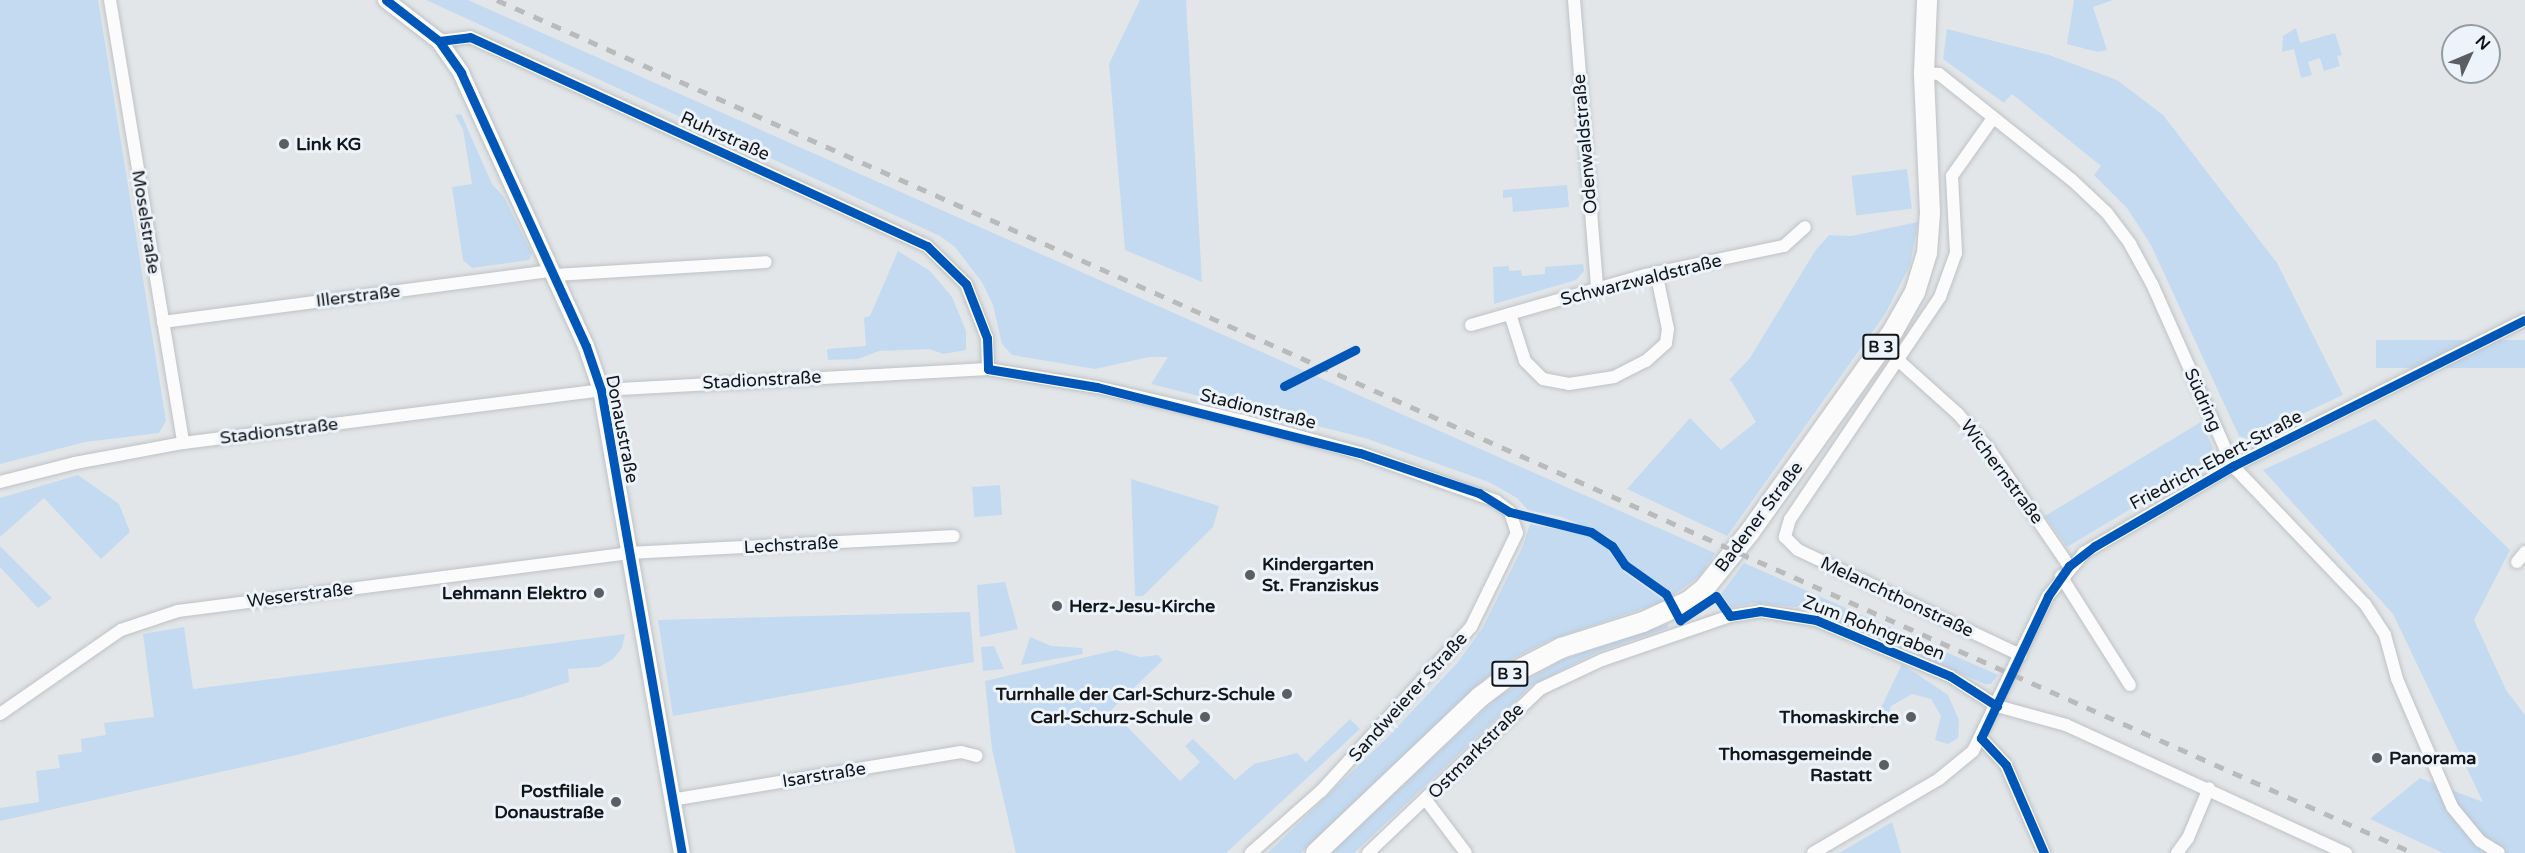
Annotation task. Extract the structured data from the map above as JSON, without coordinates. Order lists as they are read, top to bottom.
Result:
{
  "streets": {
    "main road": ["B 3", "Badener Straße"],
    "street": [
      "Ruhrstraße",
      "Odenwaldstraße",
      "Moselstraße",
      "Schwarzwaldstraße",
      "Illerstraße",
      "Stadionstraße",
      "Südring",
      "Donaustraße",
      "Friedrich-Ebert-Straße",
      "Wichernstraße",
      "Lechstraße",
      "Weserstraße",
      "Melanchthonstraße",
      "Zum Rohngraben",
      "Sandweierer Straße",
      "Ostmarkstraße",
      "Isarstraße"
    ]
  },
  "crossings": [
    ["Ruhrstraße", "Stadionstraße"],
    ["Ruhrstraße", "Donaustraße"],
    ["Odenwaldstraße", "Schwarzwaldstraße"],
    ["Moselstraße", "Illerstraße"],
    ["Moselstraße", "Stadionstraße"],
    ["Illerstraße", "Donaustraße"],
    ["Stadionstraße", "Donaustraße"],
    ["Stadionstraße", "Sandweierer Straße"],
    ["Südring", "Friedrich-Ebert-Straße"],
    ["Südring", "Badener Straße"],
    ["Donaustraße", "Lechstraße"],
    ["Donaustraße", "Weserstraße"],
    ["Donaustraße", "Isarstraße"],
    ["Friedrich-Ebert-Straße", "Wichernstraße"],
    ["Friedrich-Ebert-Straße", "Melanchthonstraße"],
    ["Friedrich-Ebert-Straße", "Zum Rohngraben"],
    ["Wichernstraße", "Melanchthonstraße"],
    ["Lechstraße", "Weserstraße"],
    ["Zum Rohngraben", "Ostmarkstraße"]
  ],
  "places": [
    "Link KG",
    "Kindergarten St. Franziskus",
    "Lehmann Elektro",
    "Herz-Jesu-Kirche",
    "Turnhalle der Carl-Schurz-Schule",
    "Carl-Schurz-Schule",
    "Thomaskirche",
    "Panorama",
    "Thomasgemeinde Rastatt",
    "Postfiliale Donaustraße"
  ],
  "north": "top right"
}
